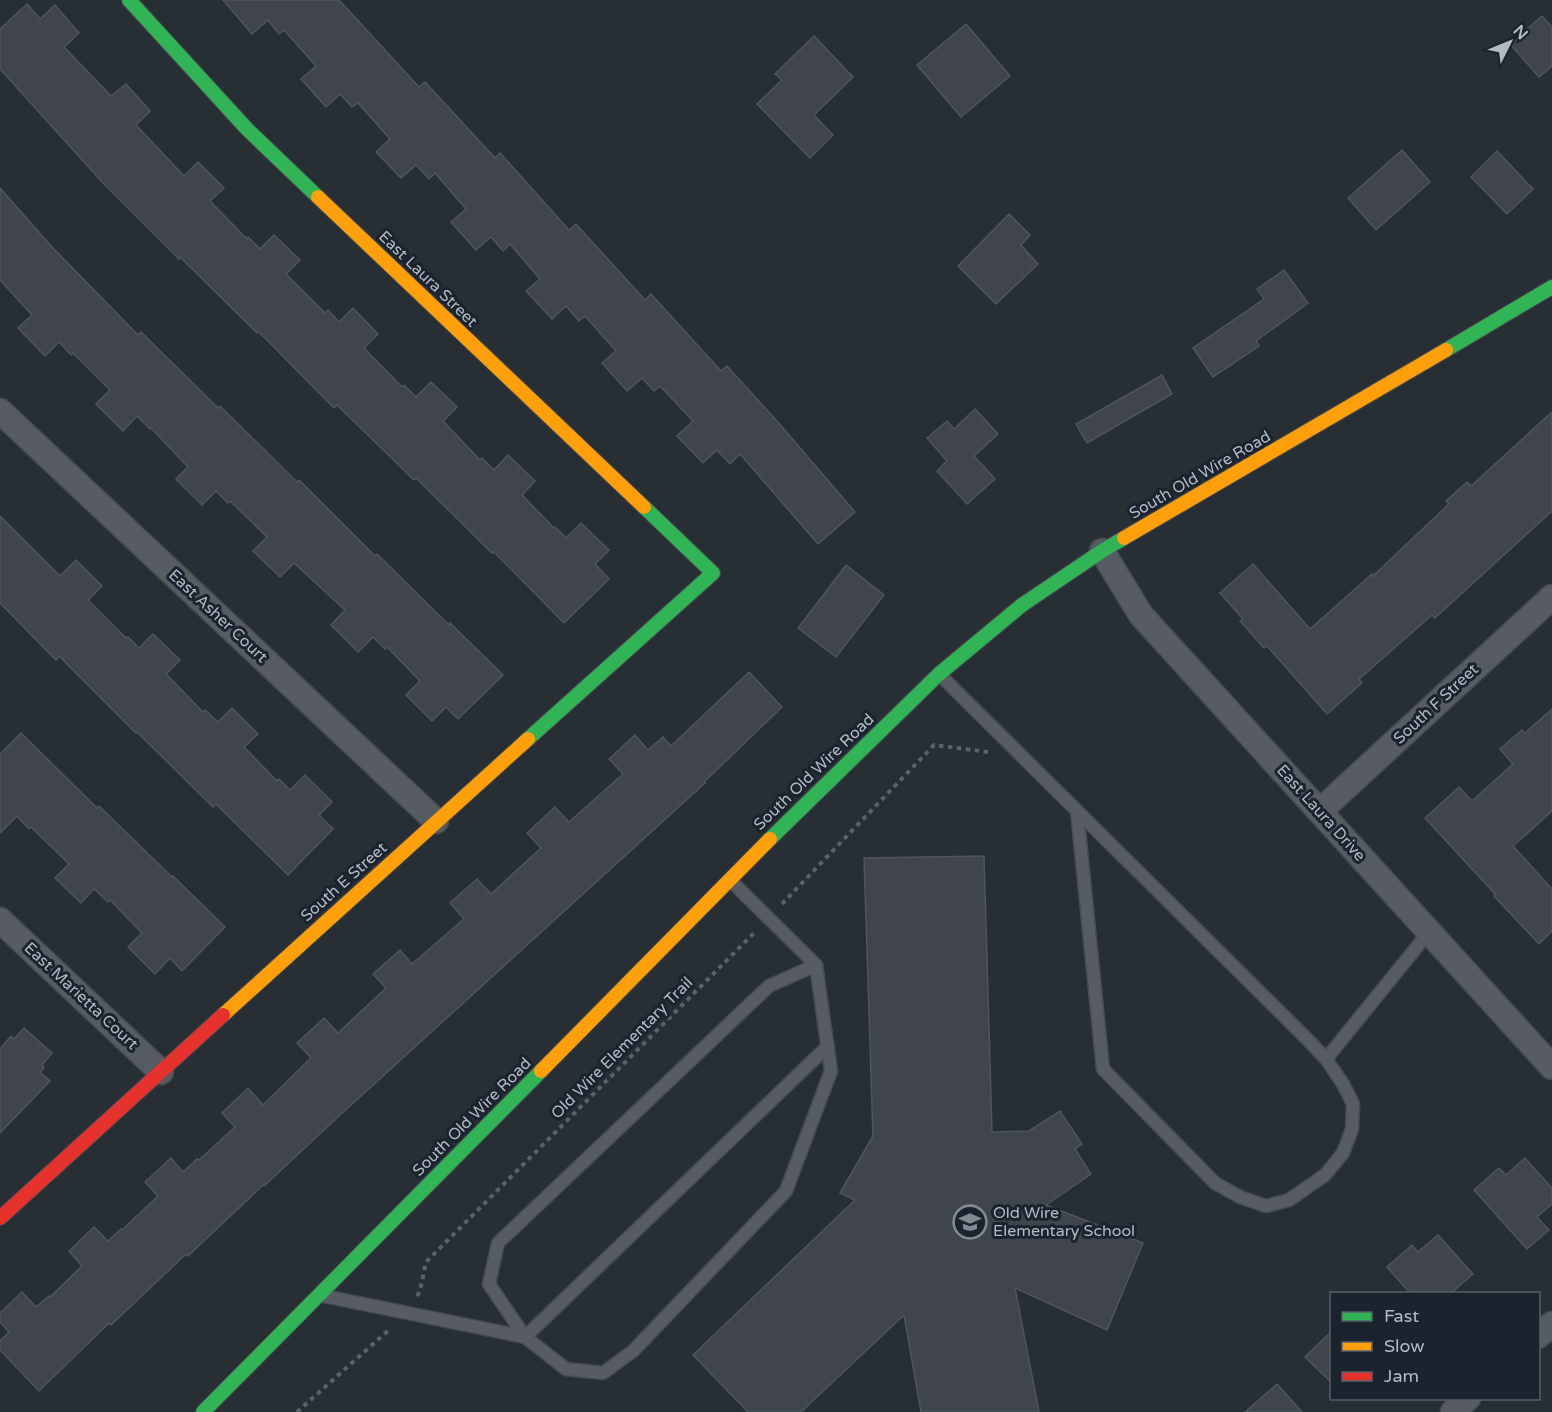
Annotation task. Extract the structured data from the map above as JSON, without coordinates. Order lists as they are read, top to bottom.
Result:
{
  "streets": {
    "street": [
      "East Laura Street",
      "South Old Wire Road",
      "East Asher Court",
      "South F Street",
      "East Laura Drive",
      "South E Street",
      "East Marietta Court"
    ],
    "path": ["Old Wire Elementary Trail"]
  },
  "crossings": [
    ["East Laura Street", "South E Street"],
    ["South Old Wire Road", "East Laura Drive"],
    ["East Asher Court", "South E Street"],
    ["South F Street", "East Laura Drive"],
    ["South E Street", "East Marietta Court"]
  ],
  "places": {
    "school or university": ["Old Wire Elementary School"]
  },
  "legend": ["Fast", "Slow", "Jam"],
  "north": "top right"
}
